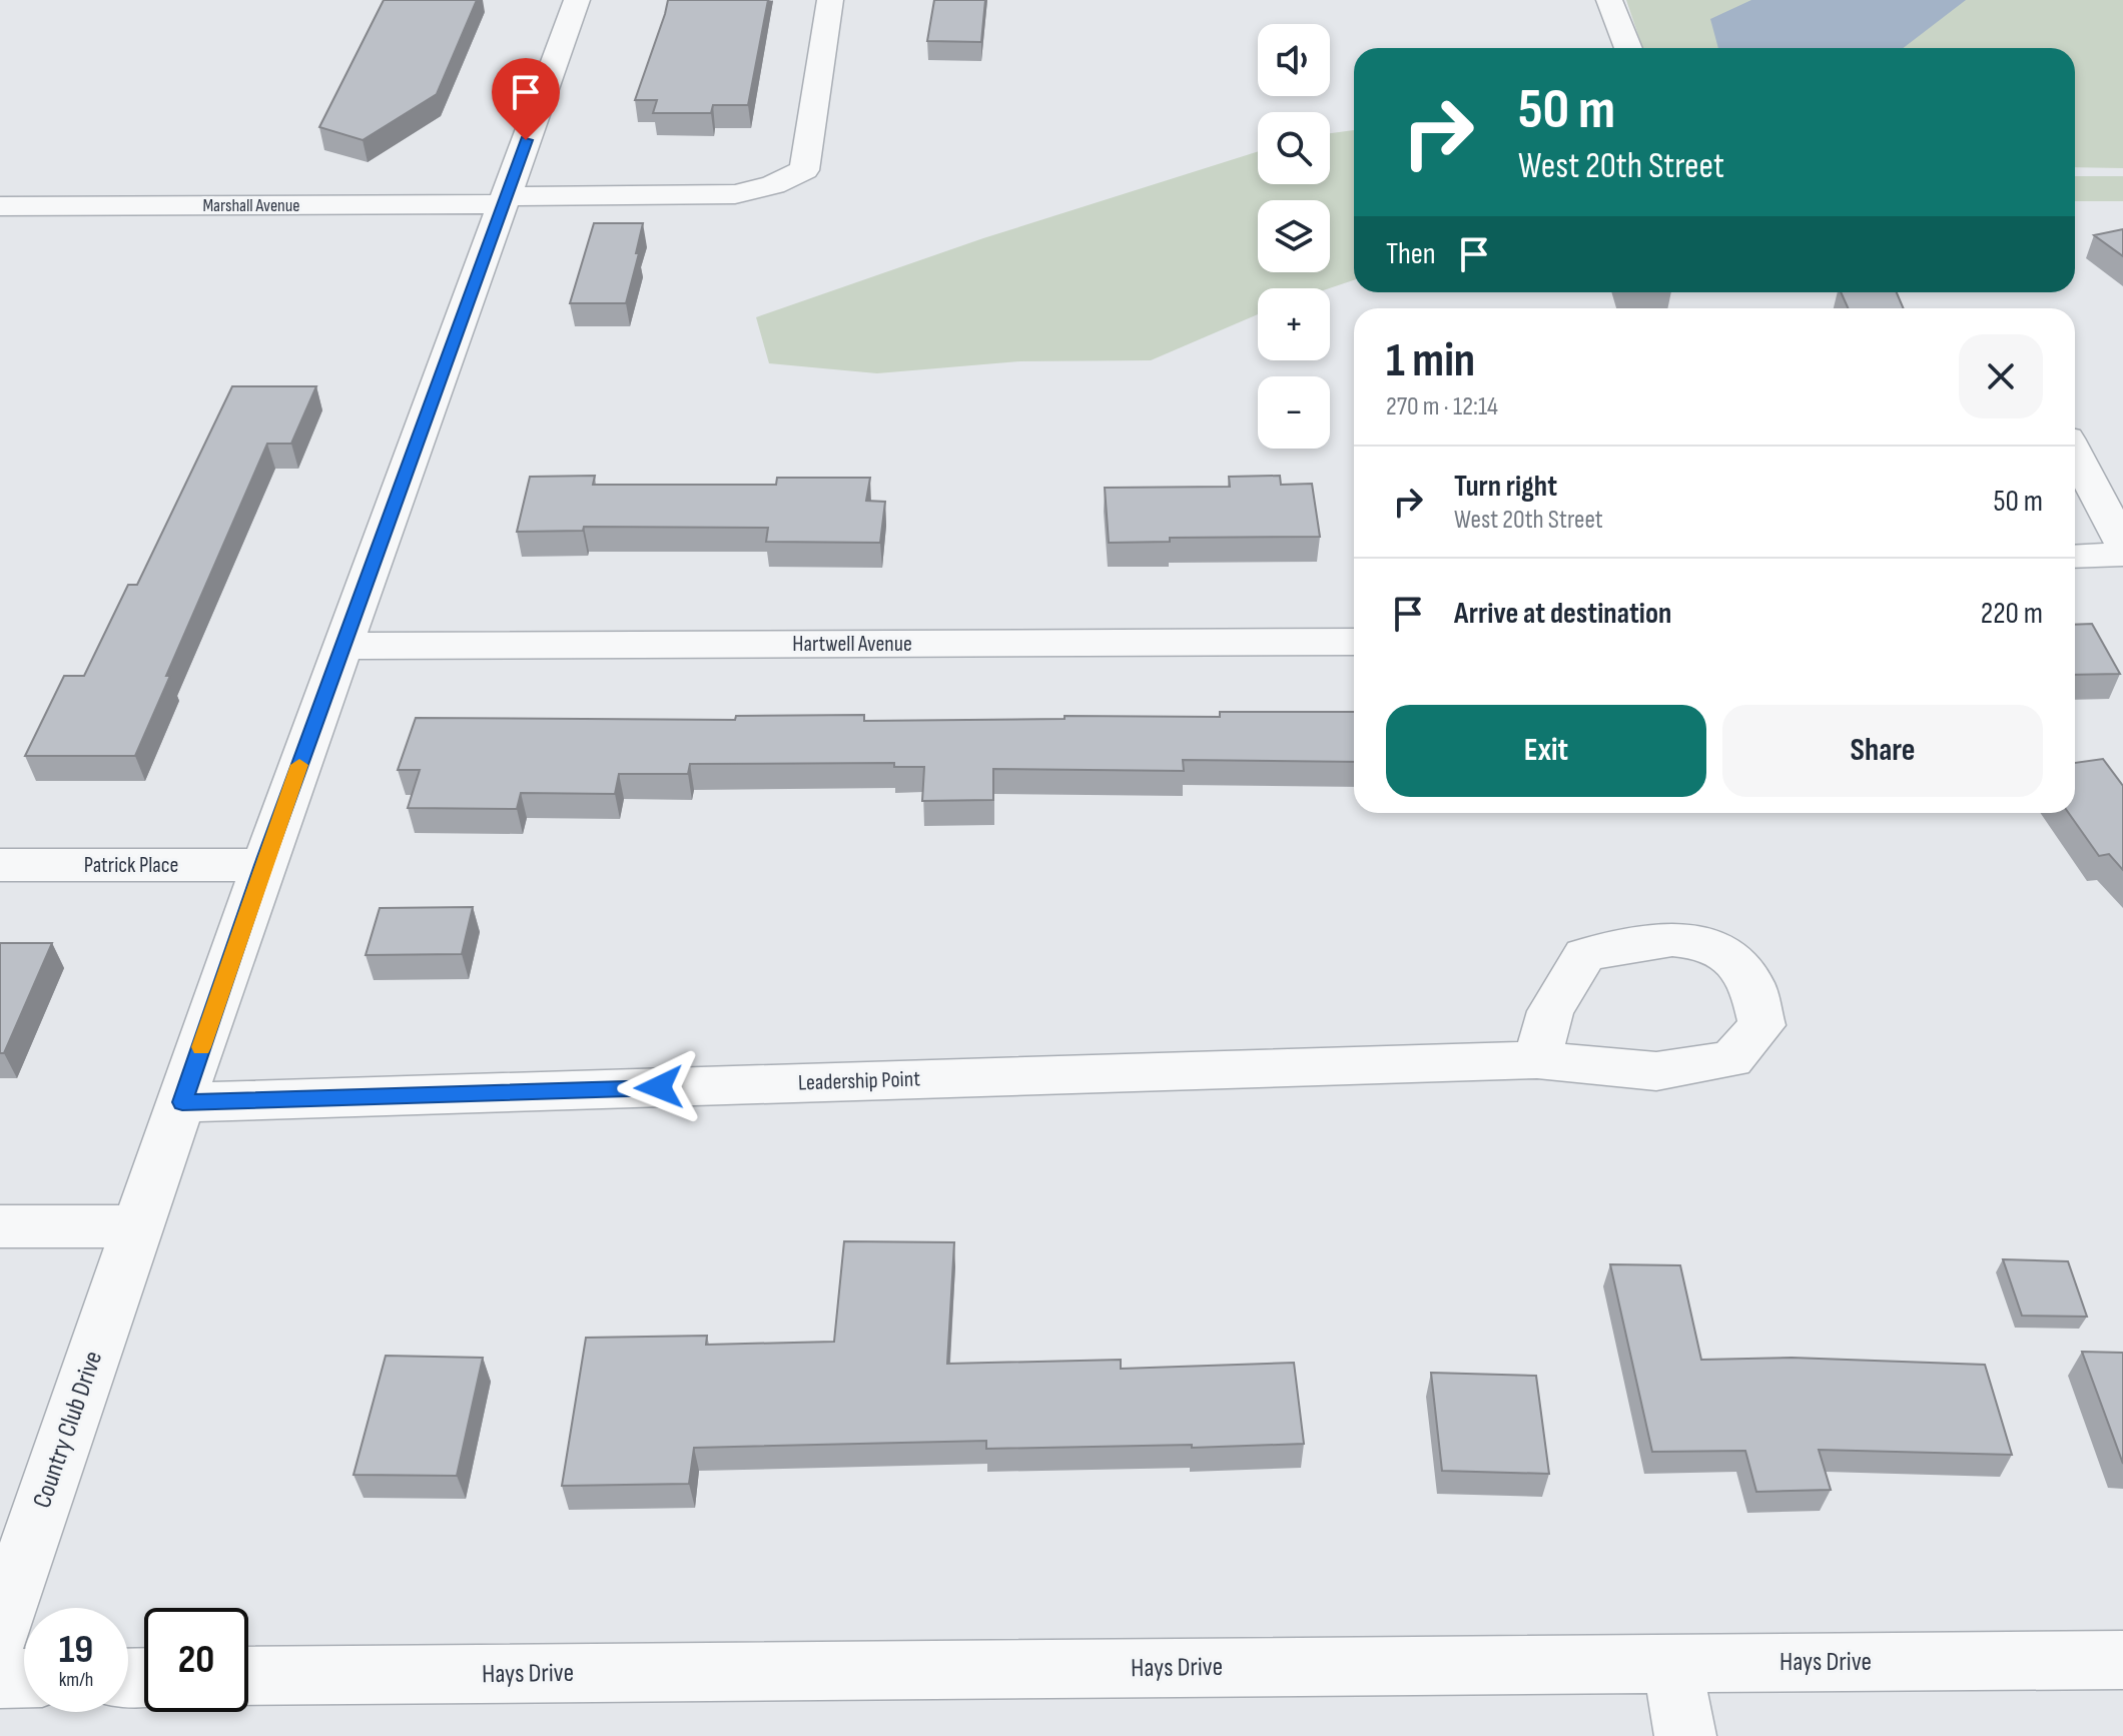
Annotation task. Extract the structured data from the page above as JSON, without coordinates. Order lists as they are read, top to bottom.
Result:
{
  "streets": {
    "street": [
      "Marshall Avenue",
      "Hartwell Avenue",
      "Patrick Place",
      "Leadership Point",
      "Country Club Drive",
      "Hays Drive"
    ]
  },
  "crossings": [
    ["Marshall Avenue", "Country Club Drive"],
    ["Hartwell Avenue", "Country Club Drive"],
    ["Patrick Place", "Country Club Drive"],
    ["Leadership Point", "Country Club Drive"]
  ],
  "page": {
    "map_buttons": ["+", "−"],
    "turn": ["50 m", "West 20th Street"],
    "then": "Then",
    "heading": ["1 min", "270 m · 12:14"],
    "list": [
      {
        "name": "Turn right",
        "note": "West 20th Street",
        "value": "50 m"
      },
      {
        "name": "Arrive at destination",
        "value": "220 m"
      }
    ],
    "buttons": ["Exit", "Share"],
    "speed": "19 km/h",
    "limit": "20"
  }
}
